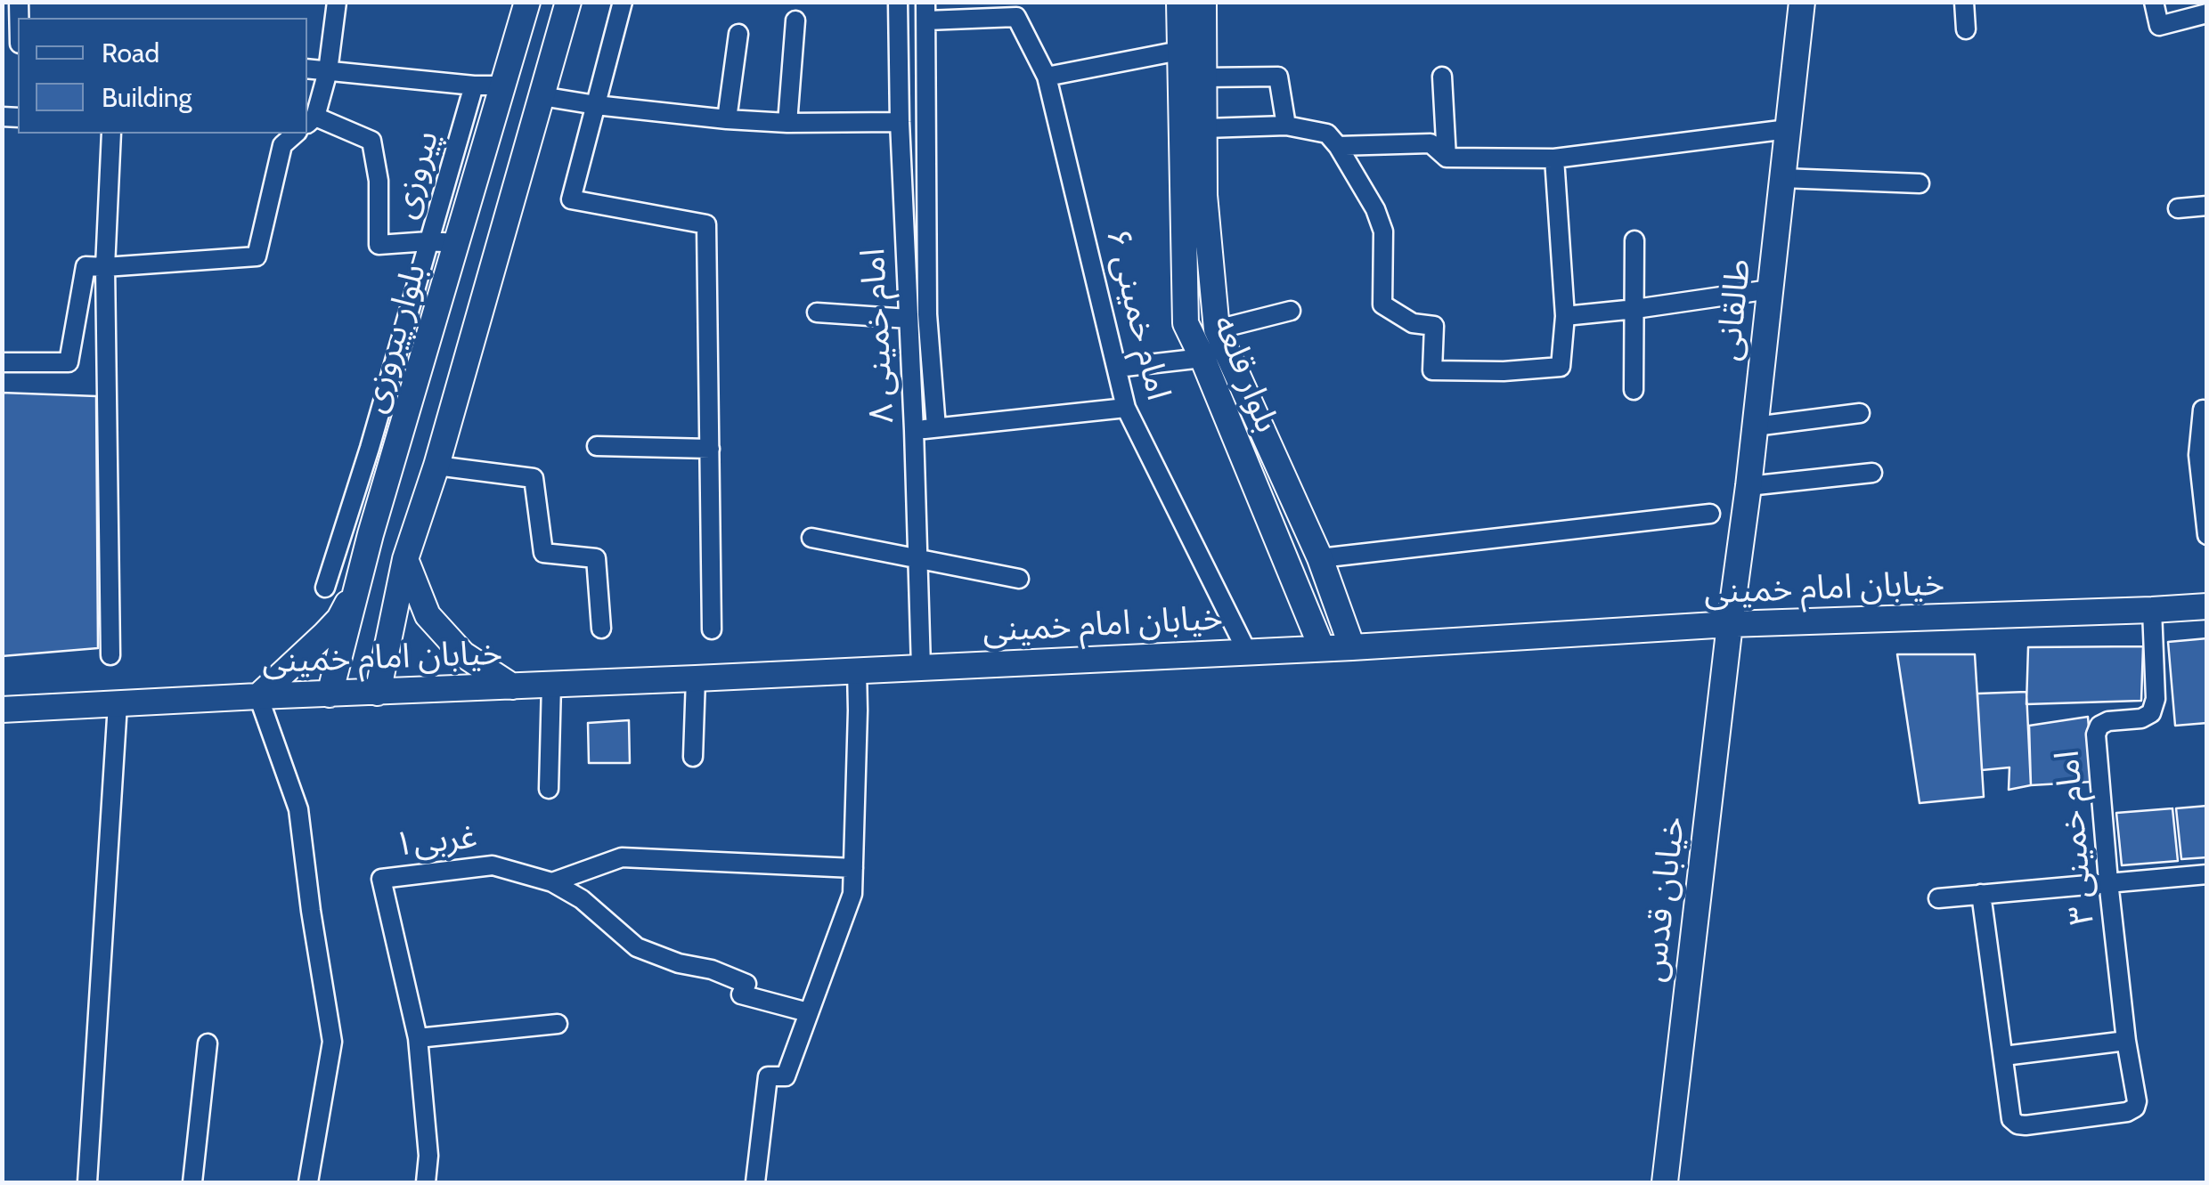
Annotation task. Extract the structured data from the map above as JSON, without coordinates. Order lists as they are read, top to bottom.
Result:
{
  "streets": {
    "main road": [
      "طالقانی",
      "بلوار پیروزی",
      "بلوار قلعه",
      "خیابان امام خمینی",
      "خیابان قدس"
    ],
    "street": [
      "پیروزی",
      "امام خمینی ۶",
      "امام خمینی ۸",
      "امام خمینی ۳",
      "غربی۱"
    ]
  },
  "crossings": [
    ["طالقانی", "خیابان امام خمینی"],
    ["طالقانی", "خیابان قدس"],
    ["امام خمینی ۶", "خیابان امام خمینی"],
    ["امام خمینی ۸", "خیابان امام خمینی"],
    ["بلوار پیروزی", "خیابان امام خمینی"],
    ["بلوار قلعه", "خیابان امام خمینی"],
    ["خیابان امام خمینی", "امام خمینی ۳"],
    ["خیابان امام خمینی", "خیابان قدس"]
  ],
  "legend": ["Road", "Building"]
}
